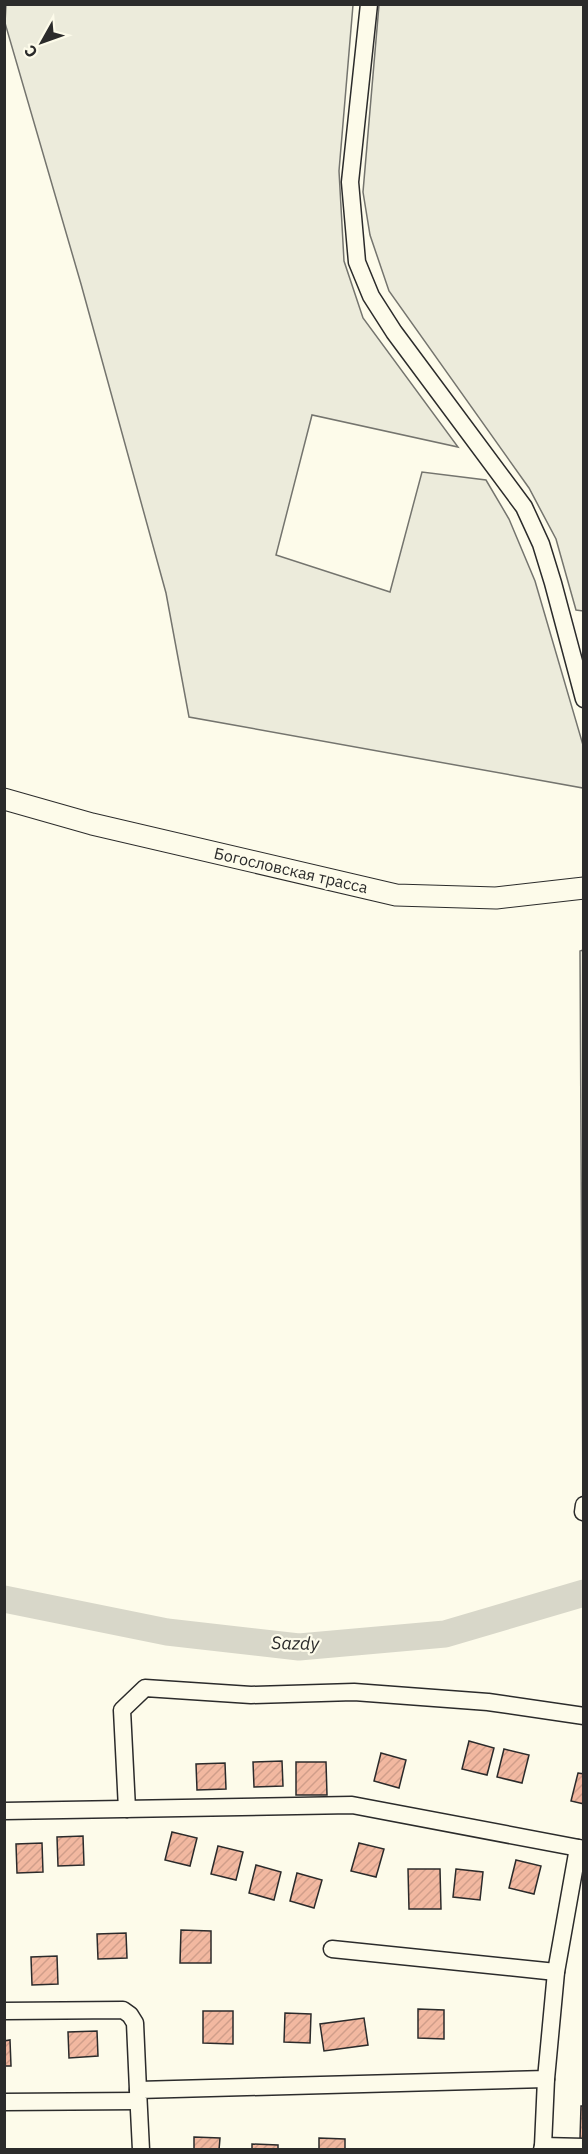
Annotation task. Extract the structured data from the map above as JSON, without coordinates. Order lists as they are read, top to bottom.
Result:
{
  "streets": {
    "main road": ["Богословская трасса"]
  },
  "water": ["Sazdy"],
  "north": "bottom left"
}
